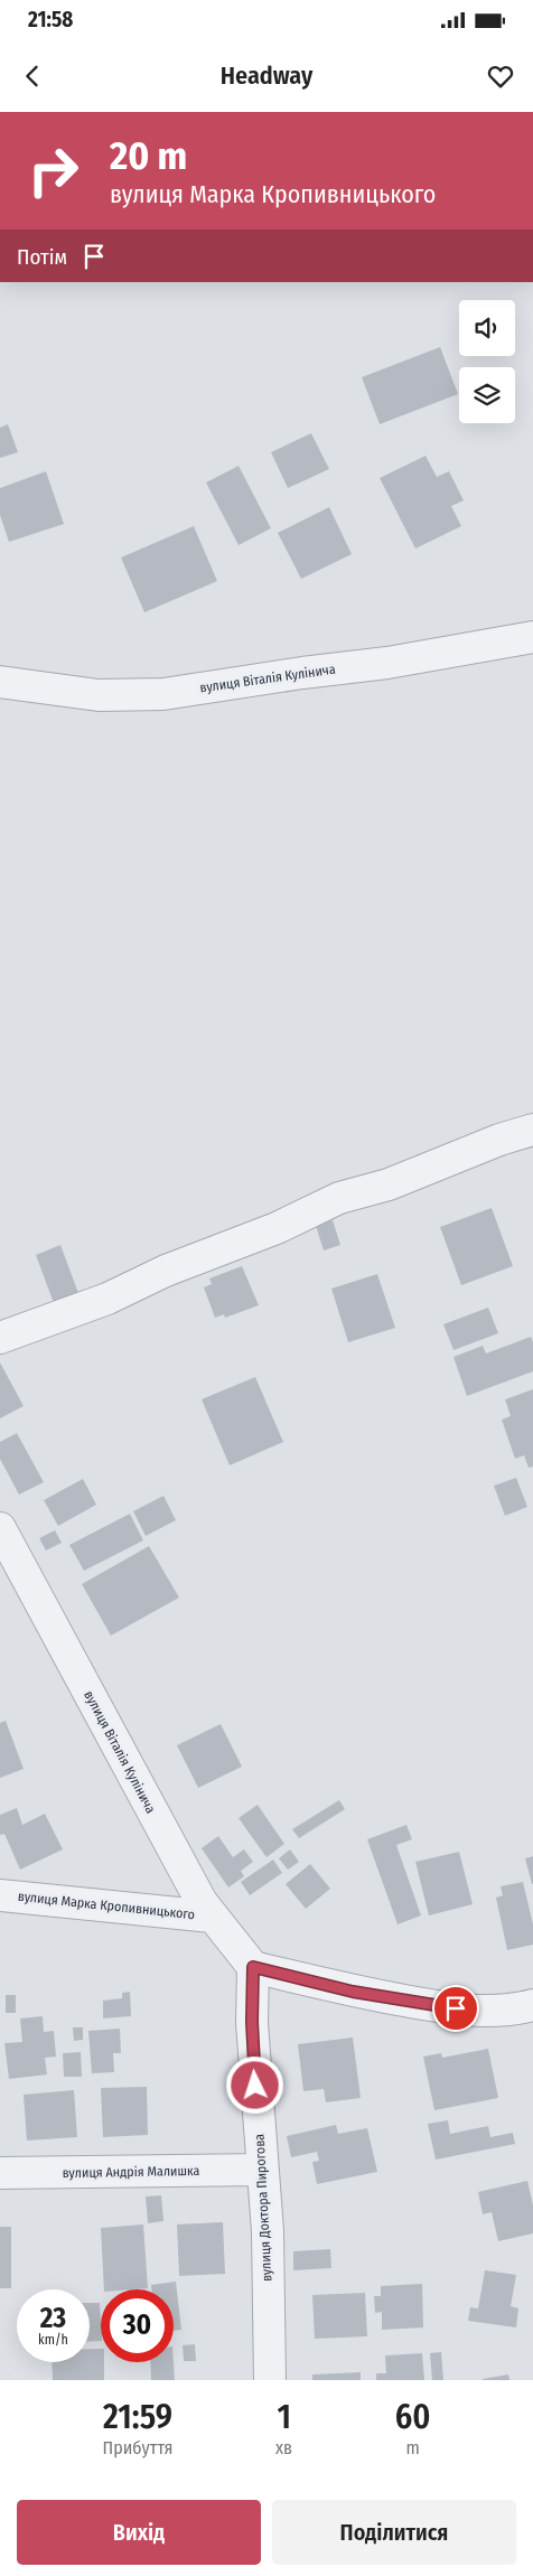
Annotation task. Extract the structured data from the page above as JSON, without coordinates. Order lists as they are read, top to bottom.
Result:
{
  "streets": {
    "street": [
      "вулиця Віталія Кулінича",
      "вулиця Марка Кропивницького",
      "вулиця Андрія Малишка",
      "вулиця Доктора Пирогова"
    ]
  },
  "crossings": [
    ["вулиця Віталія Кулінича", "вулиця Марка Кропивницького"],
    ["вулиця Віталія Кулінича", "вулиця Доктора Пирогова"],
    ["вулиця Андрія Малишка", "вулиця Доктора Пирогова"]
  ],
  "page": {
    "status": "21:58",
    "header": "Headway",
    "turn": ["20 m", "вулиця Марка Кропивницького"],
    "then": "Потім",
    "speed": "23 km/h",
    "limit": "30",
    "eta": [
      "21:59",
      "Прибуття",
      "1",
      "хв",
      "60",
      "m"
    ],
    "buttons": ["Вихід", "Поділитися"]
  }
}
